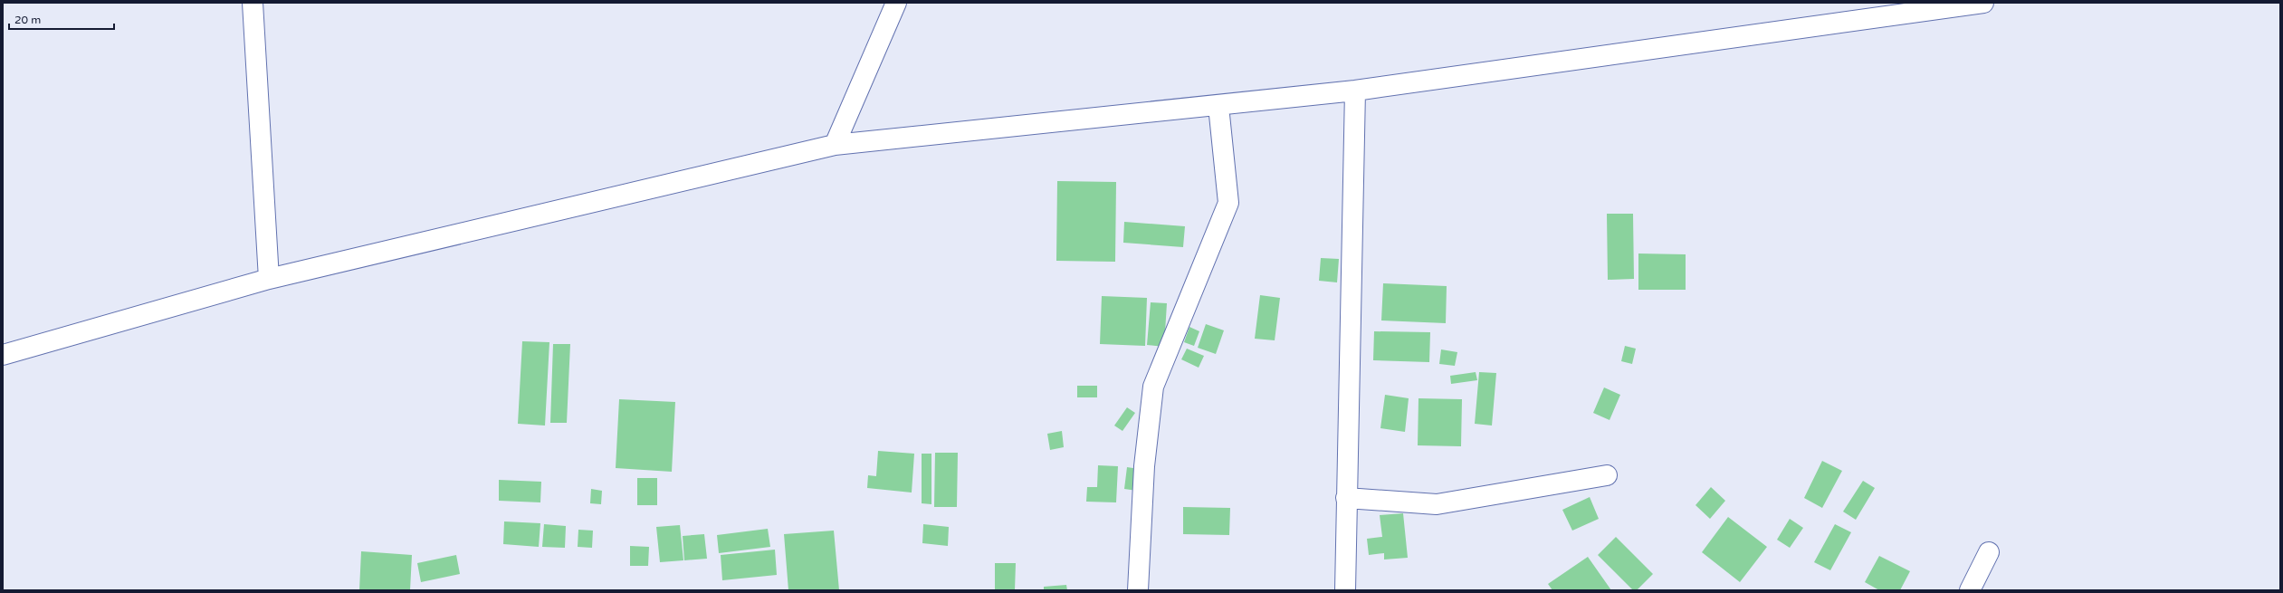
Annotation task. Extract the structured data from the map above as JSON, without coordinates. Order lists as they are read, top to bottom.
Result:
{
  "scale_bar": "20 m"
}
